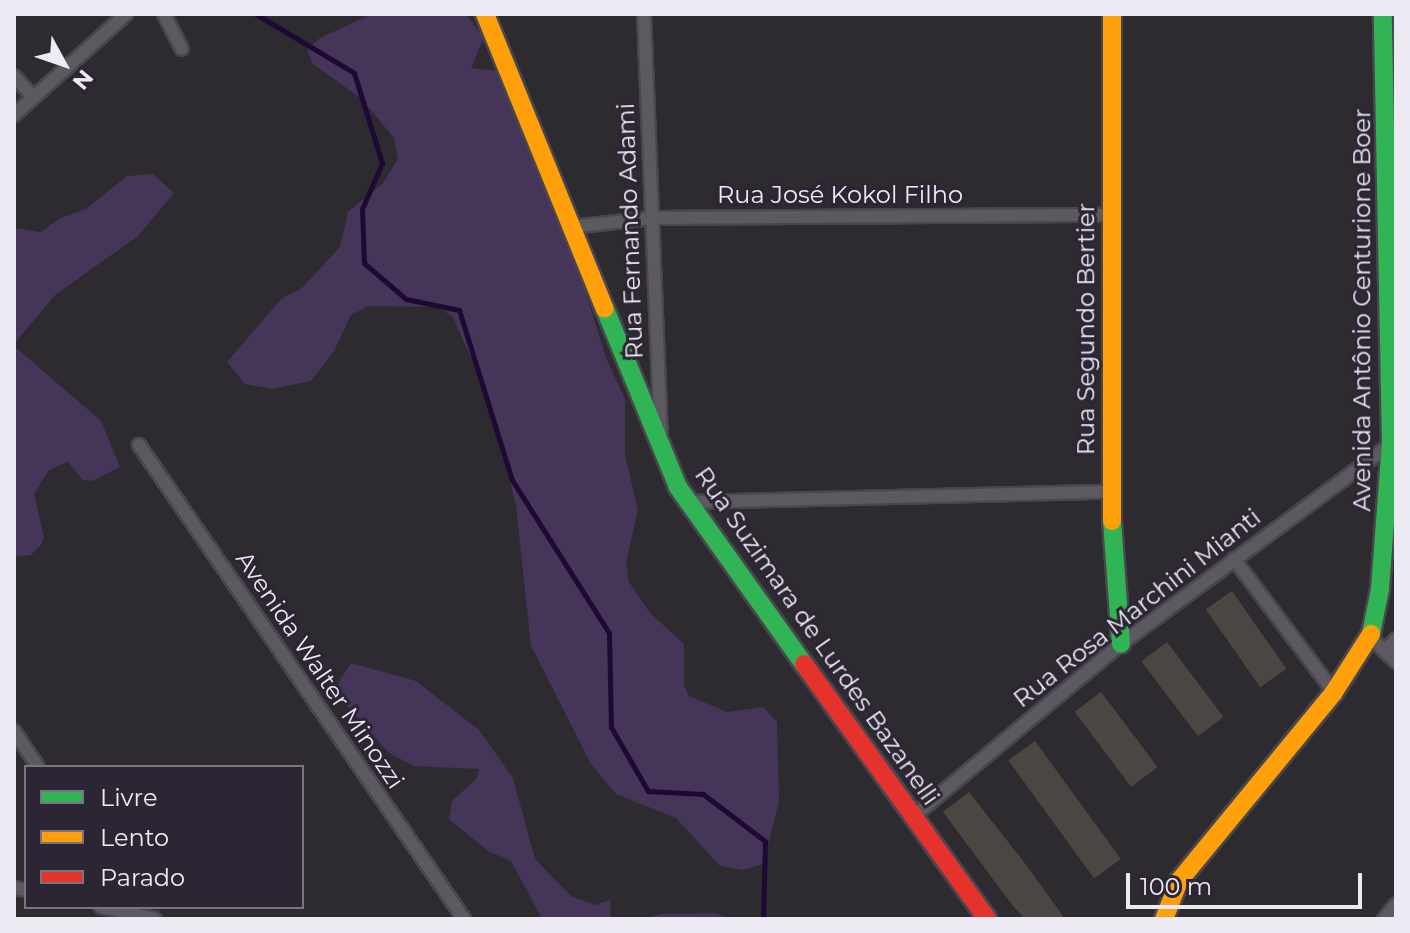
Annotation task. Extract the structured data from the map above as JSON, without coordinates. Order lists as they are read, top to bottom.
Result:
{
  "streets": {
    "street": [
      "Rua José Kokol Filho",
      "Rua Fernando Adami",
      "Avenida Antônio Centurione Boer",
      "Rua Segundo Bertier",
      "Rua Rosa Marchini Mianti",
      "Rua Suzimara de Lurdes Bazanelli",
      "Avenida Walter Minozzi"
    ]
  },
  "crossings": [
    ["Rua José Kokol Filho", "Rua Fernando Adami"],
    ["Rua José Kokol Filho", "Rua Segundo Bertier"],
    ["Rua José Kokol Filho", "Rua Suzimara de Lurdes Bazanelli"],
    ["Rua Fernando Adami", "Rua Suzimara de Lurdes Bazanelli"],
    ["Avenida Antônio Centurione Boer", "Rua Rosa Marchini Mianti"],
    ["Rua Segundo Bertier", "Rua Rosa Marchini Mianti"],
    ["Rua Rosa Marchini Mianti", "Rua Suzimara de Lurdes Bazanelli"]
  ],
  "legend": ["Livre", "Lento", "Parado"],
  "scale_bar": "100 m",
  "north": "bottom right"
}
